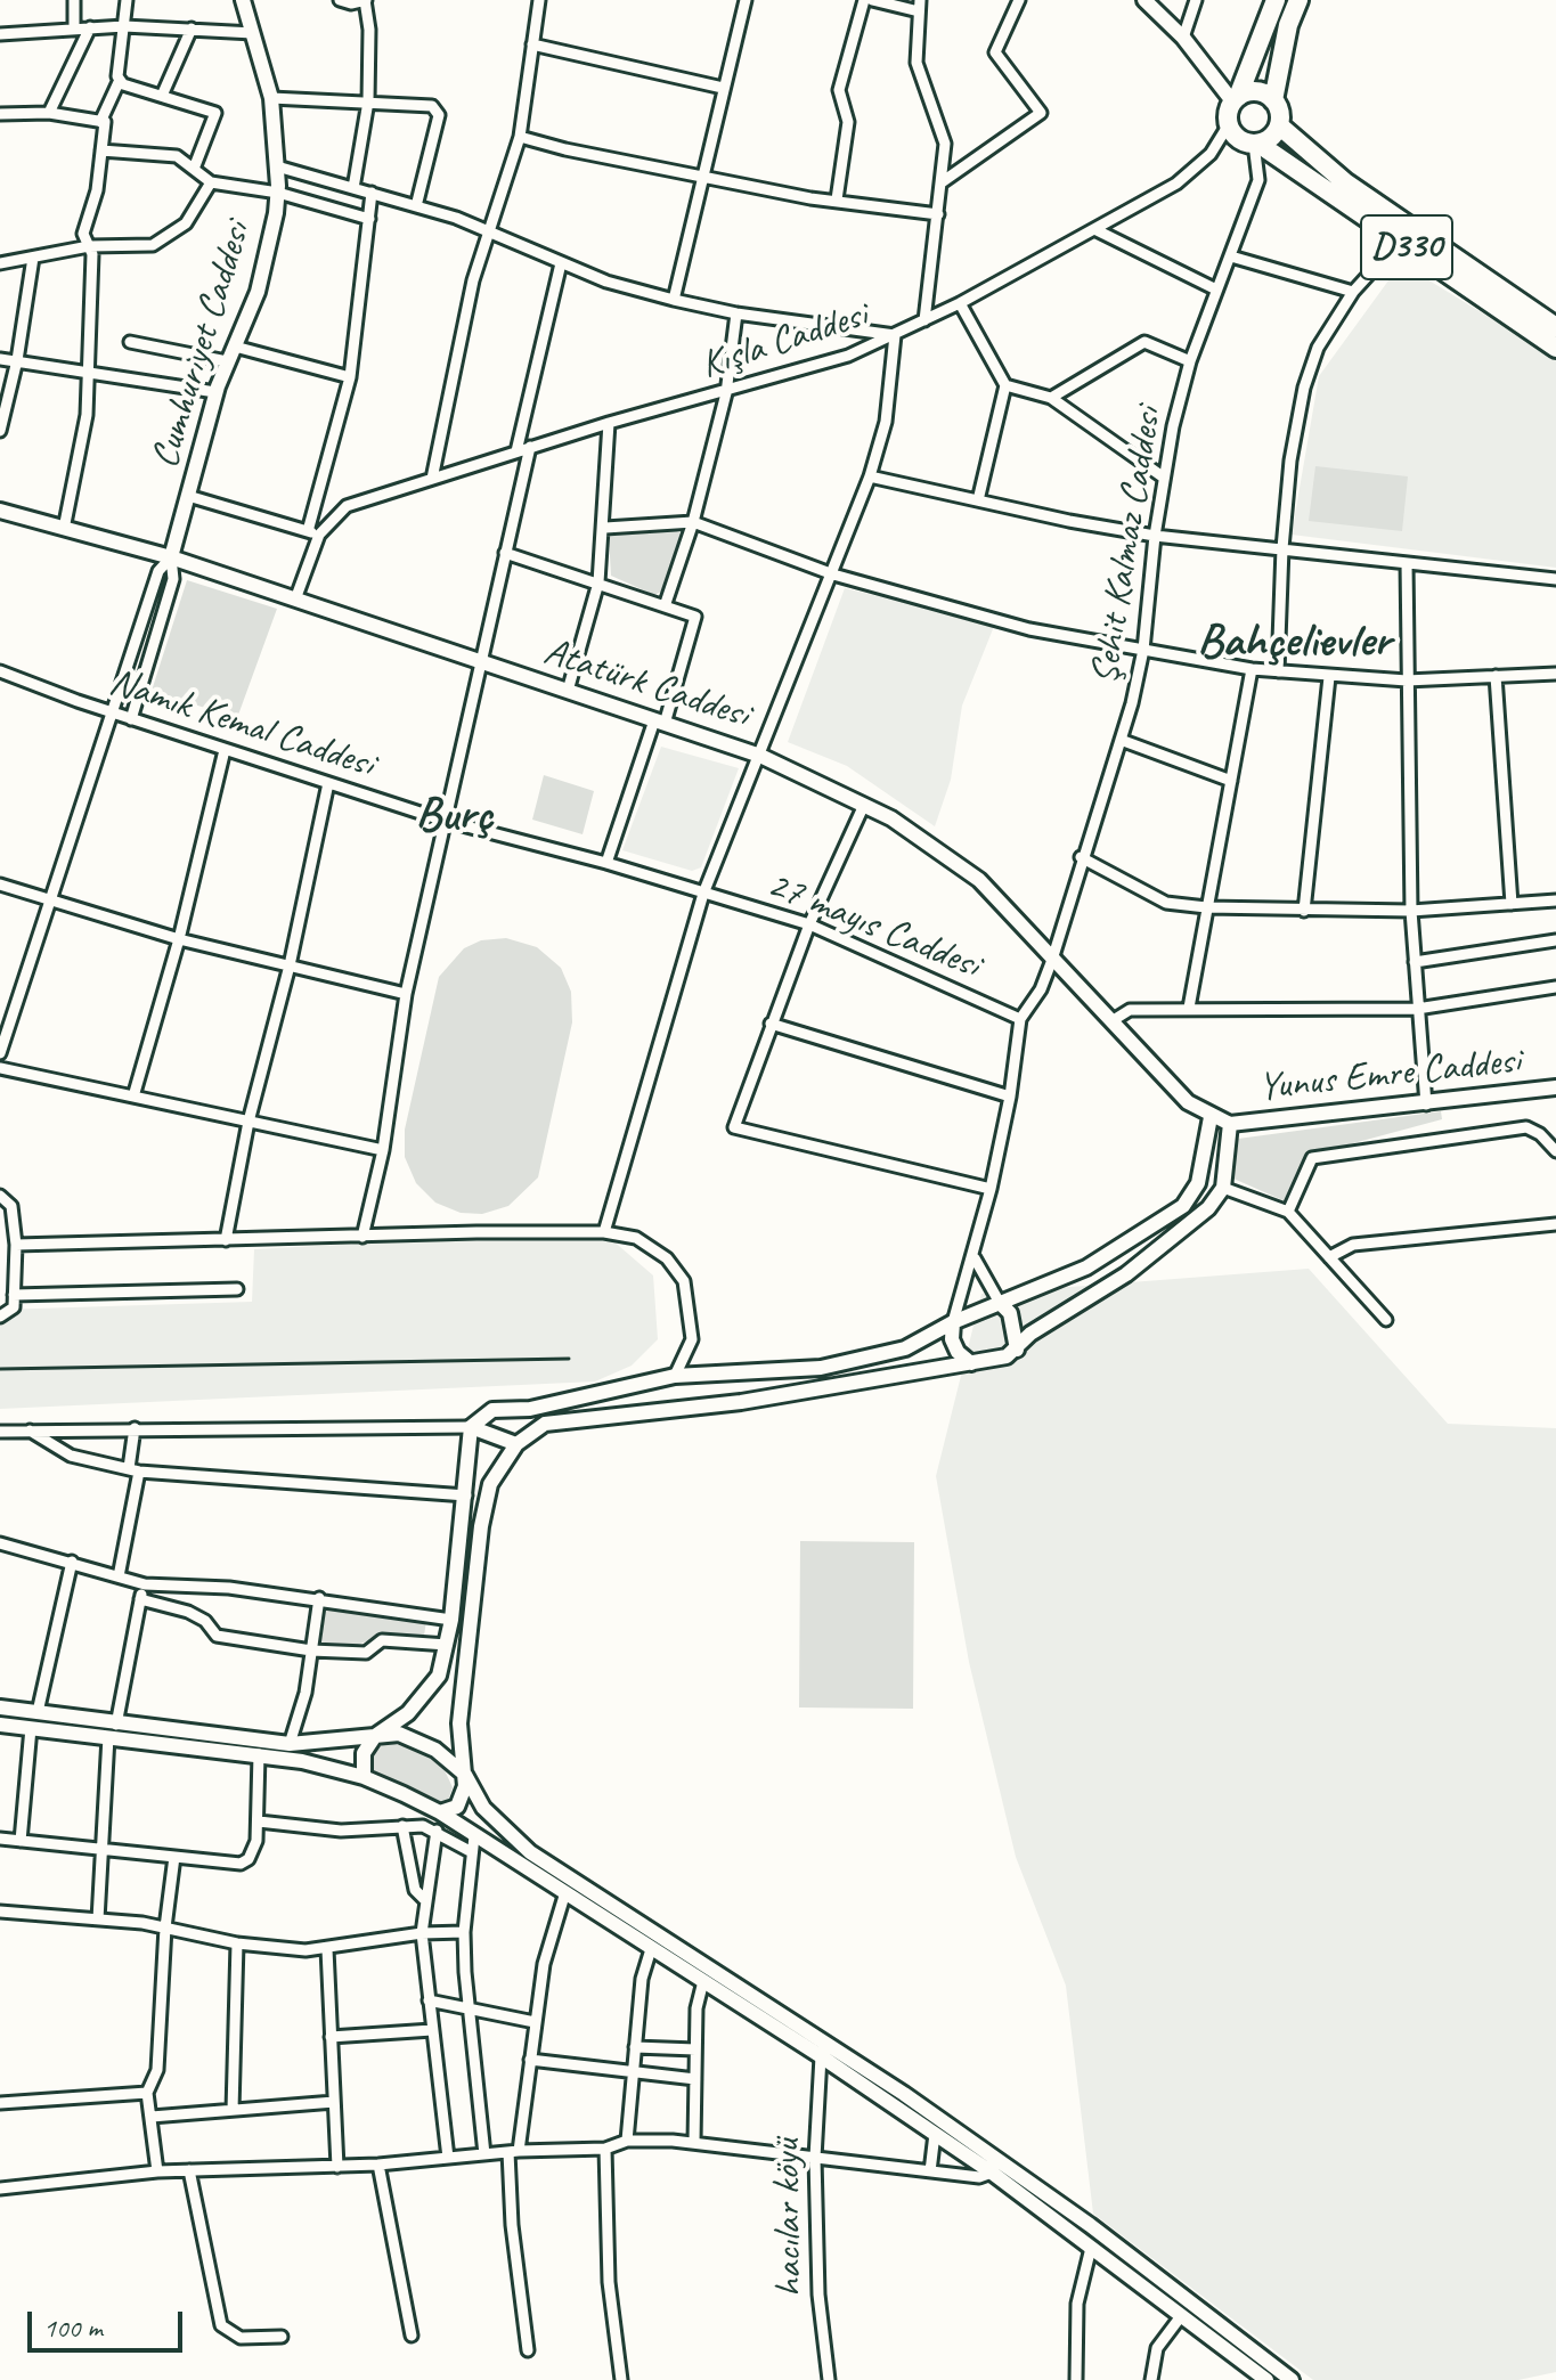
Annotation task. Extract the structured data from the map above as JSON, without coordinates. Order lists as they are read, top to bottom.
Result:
{
  "streets": {
    "highway": ["D330"],
    "main road": ["Cumhuriyet Caddesi", "Atatürk Caddesi", "Yunus Emre Caddesi"],
    "street": [
      "Kışla Caddesi",
      "Şehit Kalmaz Caddesi",
      "Namık Kemal Caddesi",
      "27 mayıs Caddesi",
      "hacılar köyü"
    ]
  },
  "crossings": [
    ["D330", "Kışla Caddesi"],
    ["D330", "Şehit Kalmaz Caddesi"],
    ["Kışla Caddesi", "Şehit Kalmaz Caddesi"],
    ["Cumhuriyet Caddesi", "Atatürk Caddesi"],
    ["Şehit Kalmaz Caddesi", "Atatürk Caddesi"],
    ["Şehit Kalmaz Caddesi", "27 mayıs Caddesi"],
    ["Atatürk Caddesi", "Yunus Emre Caddesi"],
    ["Namık Kemal Caddesi", "27 mayıs Caddesi"]
  ],
  "districts": ["Bahçelievler", "Burç"],
  "scale_bar": "100 m"
}
